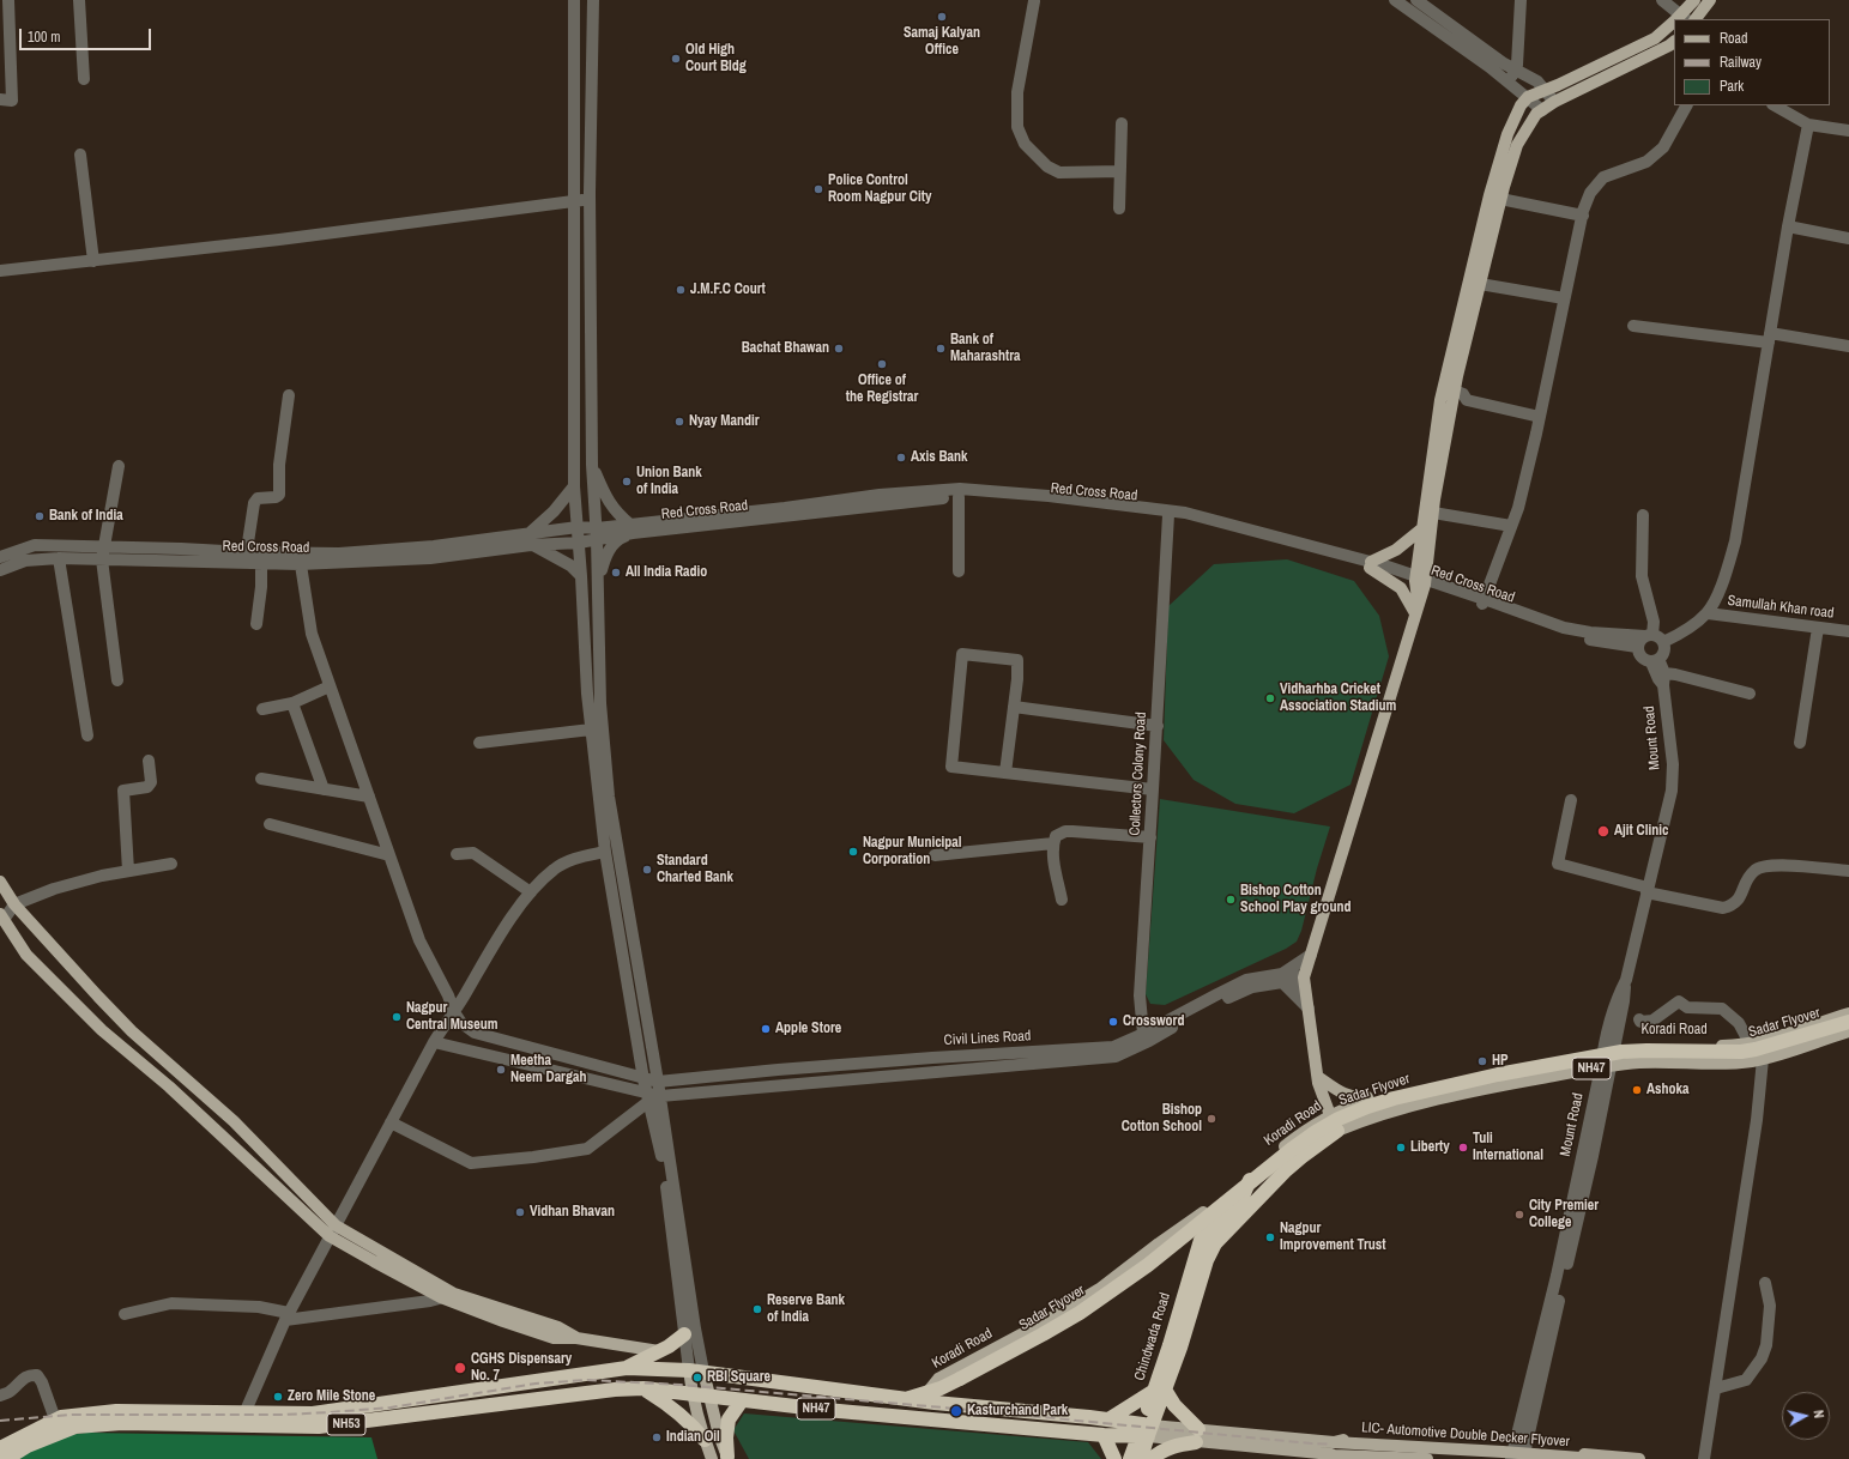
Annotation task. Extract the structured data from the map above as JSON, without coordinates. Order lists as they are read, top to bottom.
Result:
{
  "streets": {
    "highway": [
      "Sadar Flyover",
      "NH47",
      "Chindwada Road",
      "NH53"
    ],
    "main road": ["Koradi Road", "LIC- Automotive Double Decker Flyover"],
    "street": [
      "Red Cross Road",
      "Samullah Khan road",
      "Mount Road",
      "Collectors Colony Road",
      "Civil Lines Road"
    ]
  },
  "crossings": [
    ["Red Cross Road", "Mount Road"],
    ["Red Cross Road", "Collectors Colony Road"],
    ["Mount Road", "Koradi Road"],
    ["Mount Road", "NH47"],
    ["Collectors Colony Road", "Civil Lines Road"],
    ["Sadar Flyover", "Koradi Road"],
    ["Sadar Flyover", "NH47"],
    ["Koradi Road", "NH47"],
    ["NH47", "Chindwada Road"],
    ["NH47", "NH53"]
  ],
  "places": [
    "Samaj Kalyan Office",
    "Old High Court Bldg",
    "Police Control Room Nagpur City",
    "J.M.F.C Court",
    "Bachat Bhawan",
    "Bank of Maharashtra",
    "Office of the Registrar",
    "Nyay Mandir",
    "Axis Bank",
    "Union Bank of India",
    "Bank of India",
    "All India Radio",
    "Vidharhba Cricket Association Stadium",
    "Ajit Clinic",
    "Nagpur Municipal Corporation",
    "Standard Charted Bank",
    "Bishop Cotton School Play ground",
    "Nagpur Central Museum",
    "Crossword",
    "Apple Store",
    "HP",
    "Meetha Neem Dargah",
    "Ashoka",
    "Bishop Cotton School",
    "Liberty",
    "Tuli International",
    "Vidhan Bhavan",
    "City Premier College",
    "Nagpur Improvement Trust",
    "Reserve Bank of India",
    "CGHS Dispensary No. 7",
    "RBI Square",
    "Zero Mile Stone",
    "Kasturchand Park",
    "Indian Oil"
  ],
  "legend": ["Road", "Railway", "Park"],
  "scale_bar": "100 m",
  "north": "right"
}
